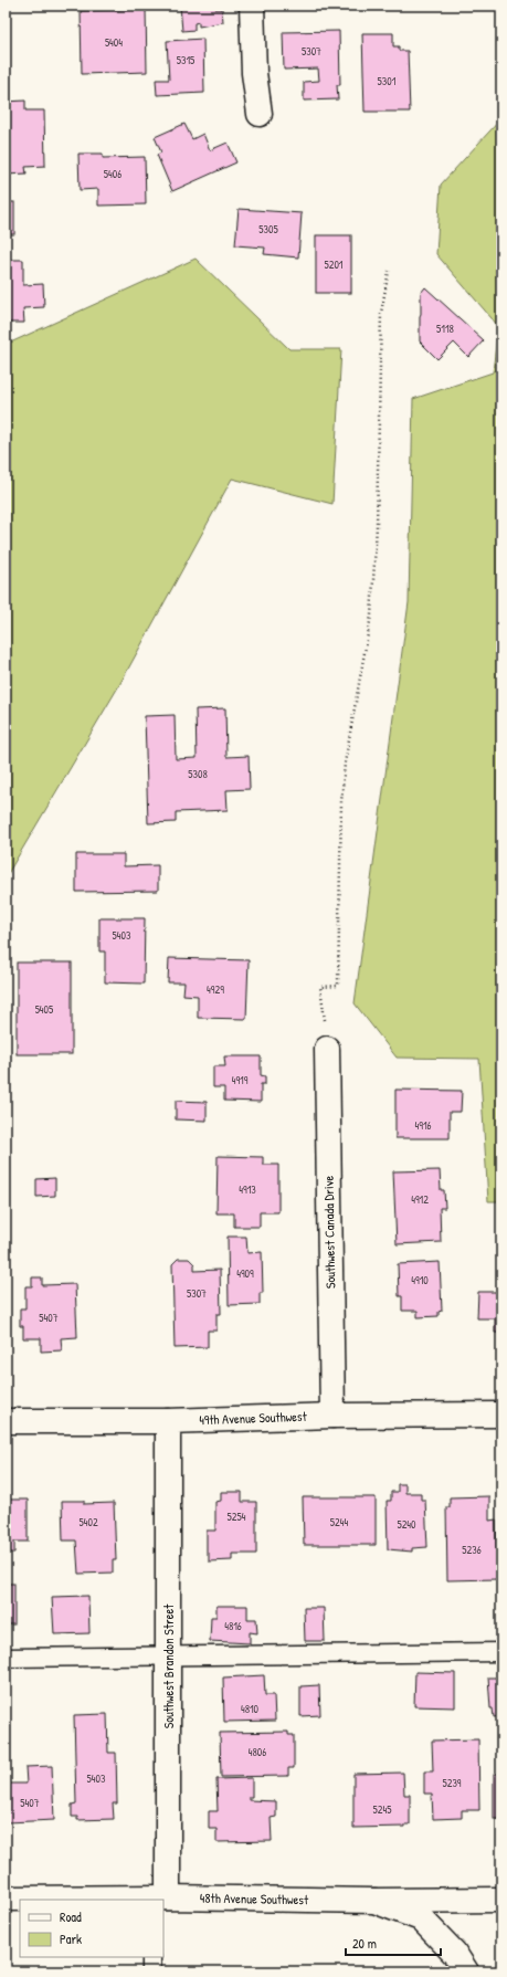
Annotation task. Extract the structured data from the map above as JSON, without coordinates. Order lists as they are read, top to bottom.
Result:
{
  "streets": {
    "street": [
      "Southwest Canada Drive",
      "49th Avenue Southwest",
      "Southwest Brandon Street",
      "48th Avenue Southwest"
    ]
  },
  "crossings": [
    ["Southwest Canada Drive", "49th Avenue Southwest"],
    ["49th Avenue Southwest", "Southwest Brandon Street"],
    ["Southwest Brandon Street", "48th Avenue Southwest"]
  ],
  "house_numbers": [
    "5404",
    "5307",
    "5315",
    "5301",
    "5406",
    "5305",
    "5201",
    "5118",
    "5308",
    "5403",
    "4929",
    "5405",
    "4919",
    "4916",
    "4913",
    "4912",
    "4909",
    "4910",
    "5307",
    "5407",
    "5254",
    "5402",
    "5244",
    "5240",
    "5236",
    "4816",
    "4810",
    "4806",
    "5403",
    "5239",
    "5407",
    "5245"
  ],
  "legend": ["Road", "Park"],
  "scale_bar": "20 m"
}
